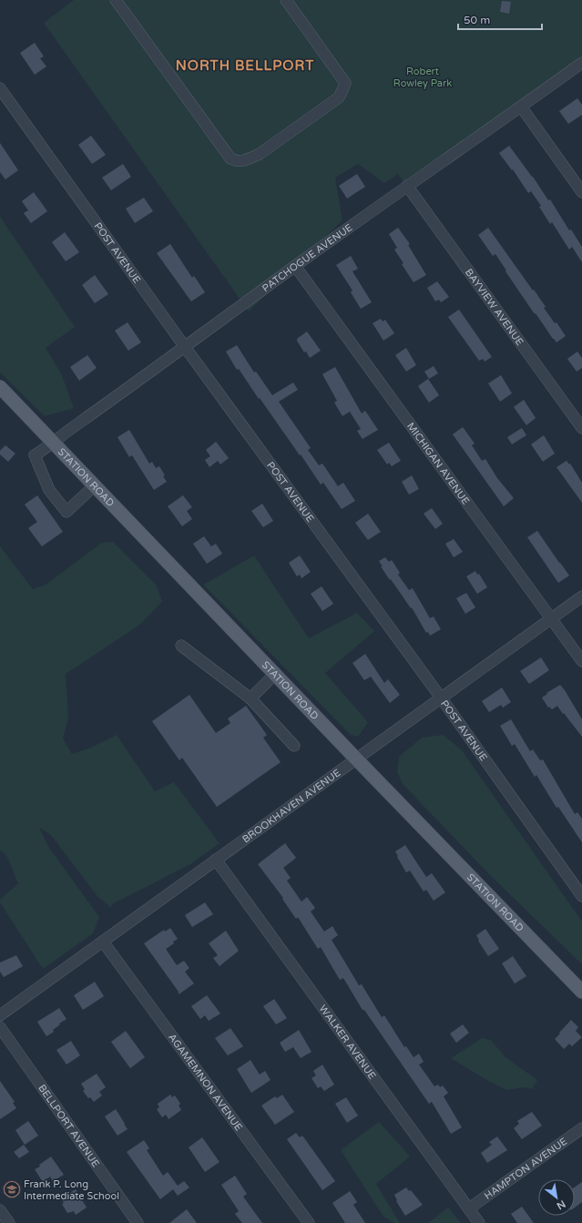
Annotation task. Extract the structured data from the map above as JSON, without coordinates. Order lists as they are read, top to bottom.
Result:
{
  "streets": {
    "main road": ["STATION ROAD"],
    "street": [
      "POST AVENUE",
      "PATCHOGUE AVENUE",
      "BAYVIEW AVENUE",
      "MICHIGAN AVENUE",
      "BROOKHAVEN AVENUE",
      "WALKER AVENUE",
      "AGAMEMNON AVENUE",
      "BELLPORT AVENUE",
      "HAMPTON AVENUE"
    ]
  },
  "crossings": [
    ["POST AVENUE", "PATCHOGUE AVENUE"],
    ["POST AVENUE", "BROOKHAVEN AVENUE"],
    ["PATCHOGUE AVENUE", "BAYVIEW AVENUE"],
    ["PATCHOGUE AVENUE", "MICHIGAN AVENUE"],
    ["PATCHOGUE AVENUE", "STATION ROAD"],
    ["MICHIGAN AVENUE", "BROOKHAVEN AVENUE"],
    ["STATION ROAD", "BROOKHAVEN AVENUE"],
    ["BROOKHAVEN AVENUE", "WALKER AVENUE"],
    ["BROOKHAVEN AVENUE", "AGAMEMNON AVENUE"],
    ["WALKER AVENUE", "HAMPTON AVENUE"]
  ],
  "districts": ["NORTH BELLPORT"],
  "parks": ["Robert Rowley Park"],
  "places": {
    "school or university": ["Frank P. Long Intermediate School"]
  },
  "scale_bar": "50 m",
  "north": "bottom right"
}
